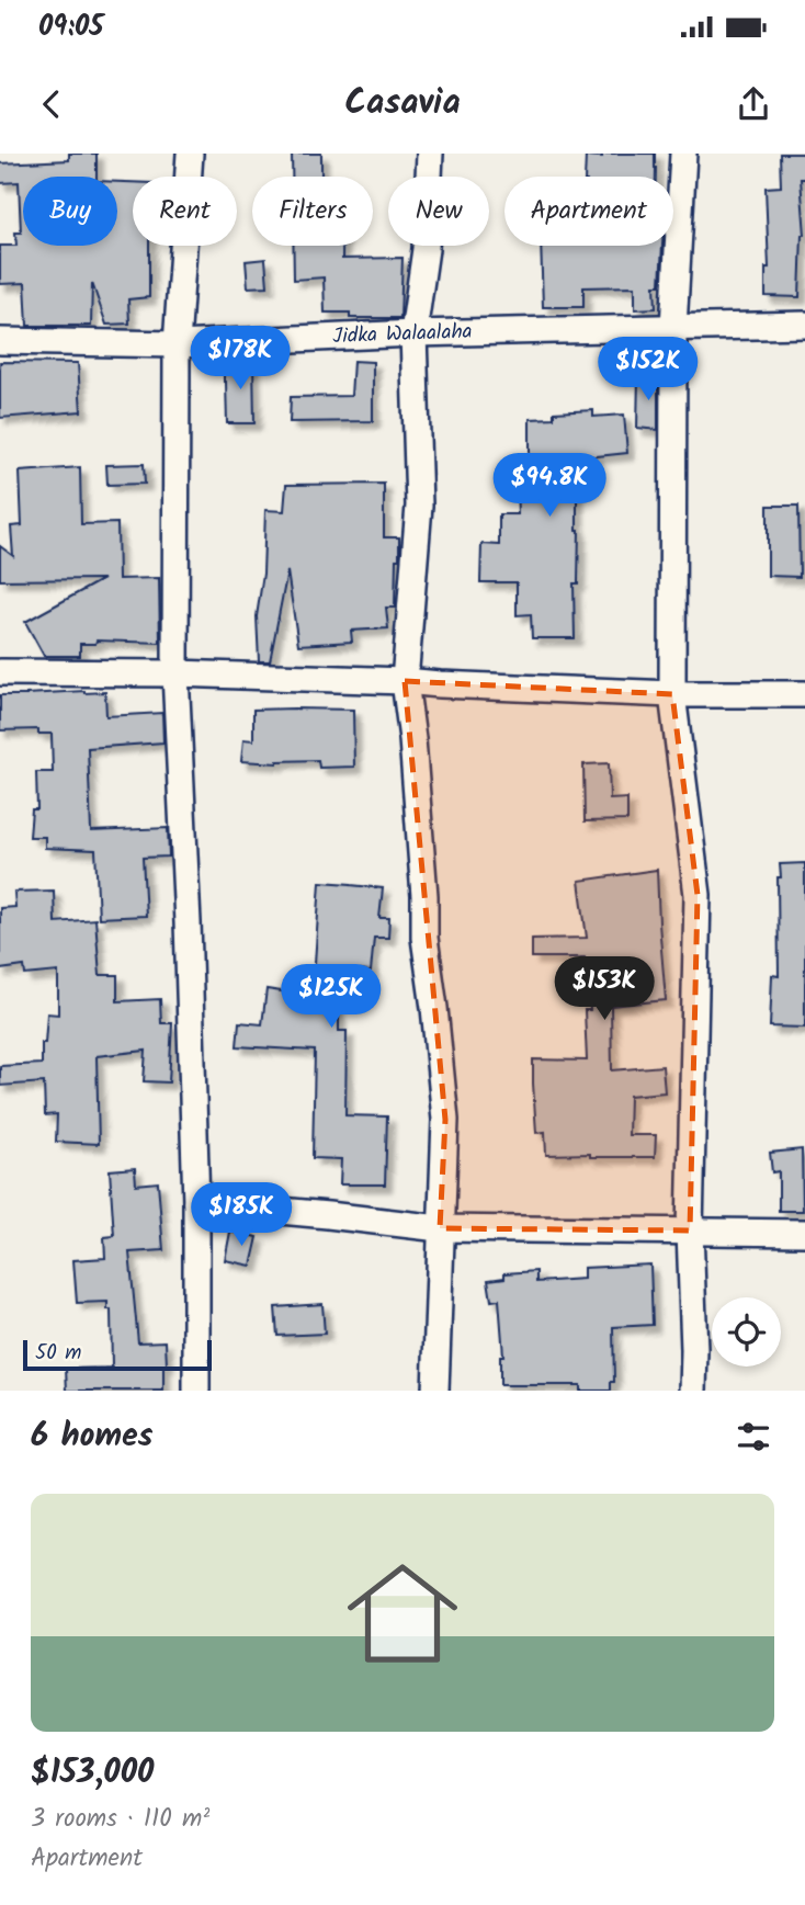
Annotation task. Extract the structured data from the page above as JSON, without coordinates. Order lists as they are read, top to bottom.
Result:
{
  "streets": {
    "street": ["Jidka Walaalaha"]
  },
  "scale_bar": "50 m",
  "page": {
    "status": "09:05",
    "header": "Casavia",
    "chip": [
      "Buy",
      "Rent",
      "Filters",
      "New",
      "Apartment"
    ],
    "price": [
      "$178K",
      "$152K",
      "$94.8K",
      "$153K",
      "$125K",
      "$185K"
    ],
    "scale": "50 m",
    "heading": "6 homes",
    "list": [
      {
        "name": "$153,000",
        "note": "3 rooms · 110 m² · Apartment"
      }
    ]
  }
}
